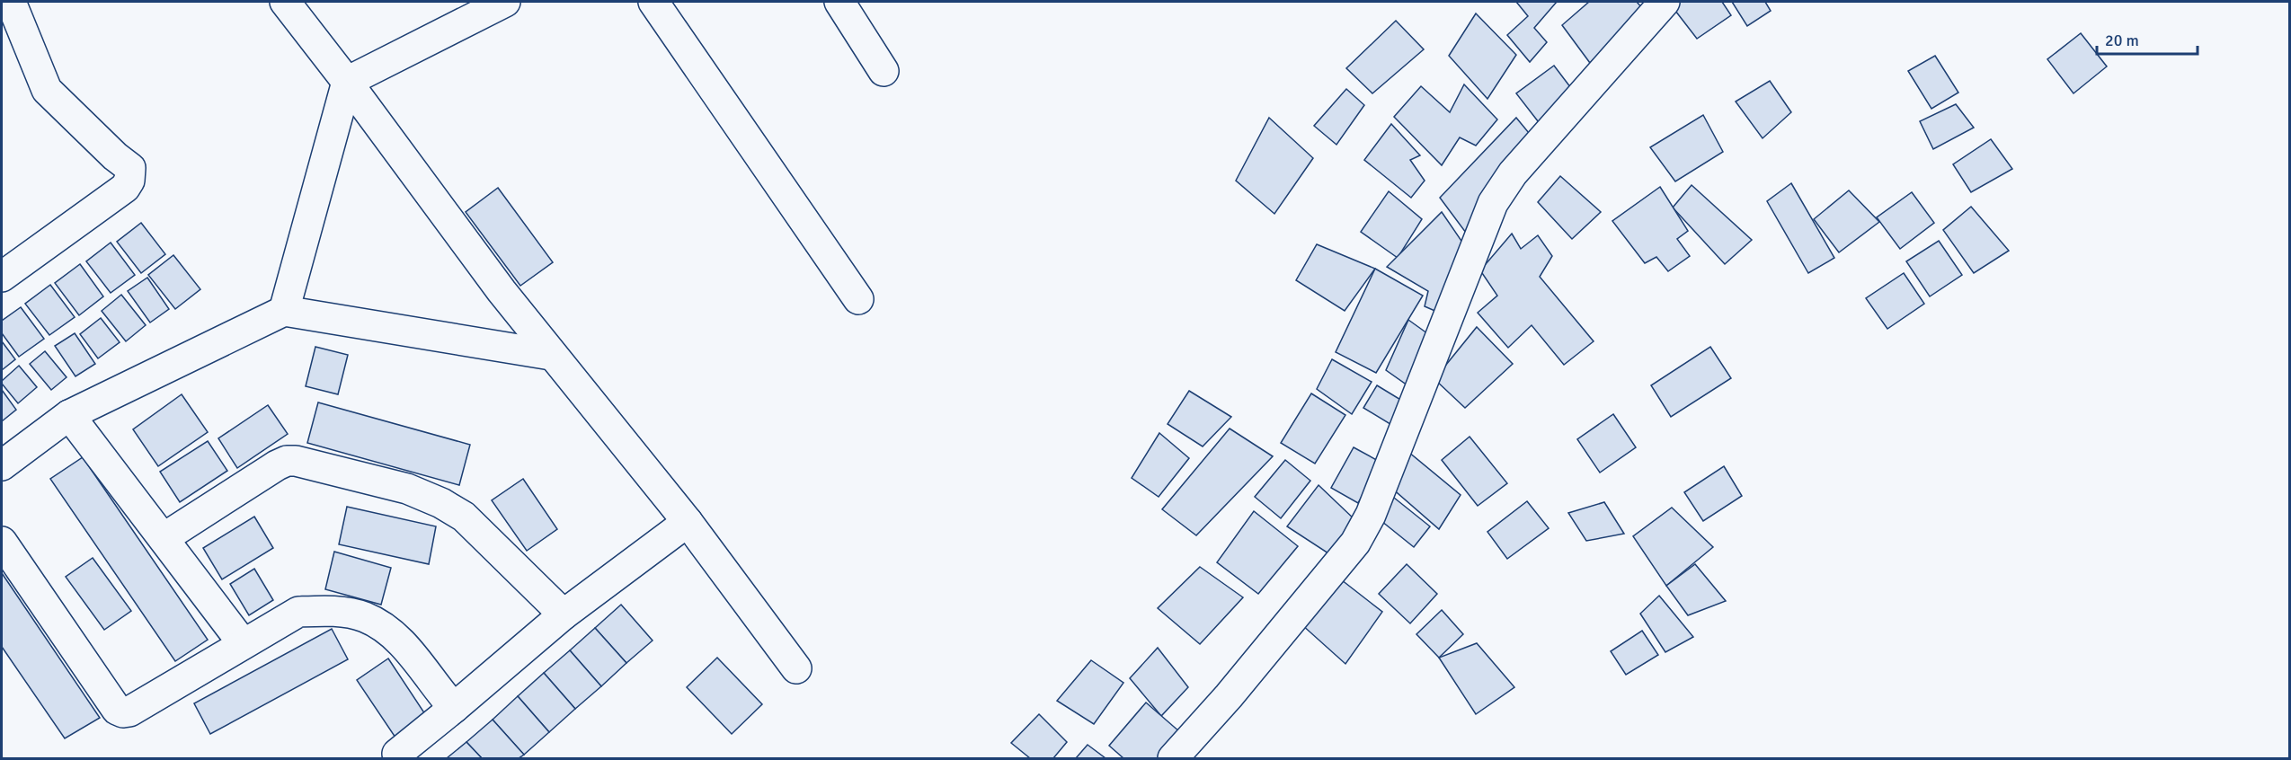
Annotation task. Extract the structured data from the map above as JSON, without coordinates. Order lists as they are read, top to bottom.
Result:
{
  "scale_bar": "20 m"
}
